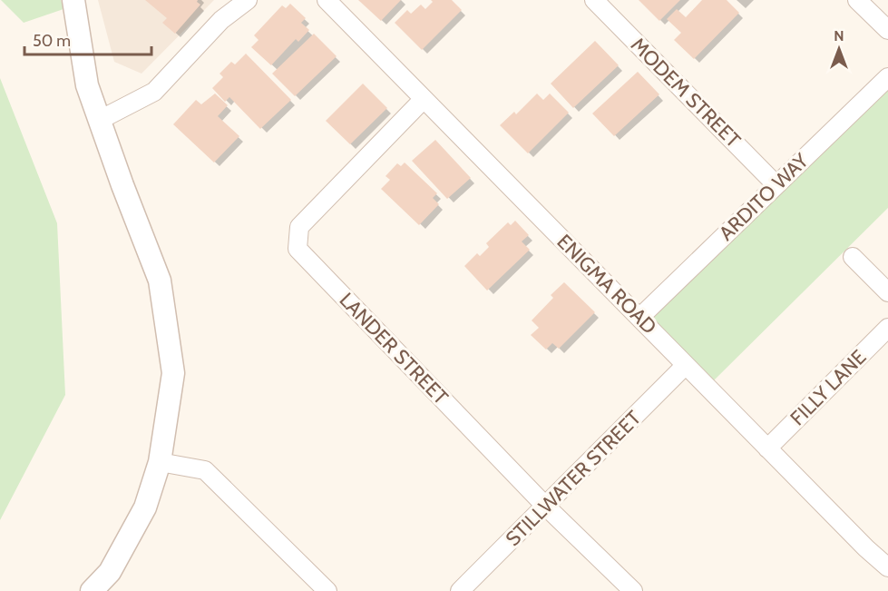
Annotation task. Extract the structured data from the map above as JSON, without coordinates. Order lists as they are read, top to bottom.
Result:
{
  "streets": {
    "street": [
      "MODEM STREET",
      "ARDITO WAY",
      "ENIGMA ROAD",
      "LANDER STREET",
      "FILLY LANE",
      "STILLWATER STREET"
    ]
  },
  "crossings": [
    ["MODEM STREET", "ARDITO WAY"],
    ["ARDITO WAY", "ENIGMA ROAD"],
    ["ENIGMA ROAD", "LANDER STREET"],
    ["ENIGMA ROAD", "FILLY LANE"],
    ["ENIGMA ROAD", "STILLWATER STREET"],
    ["LANDER STREET", "STILLWATER STREET"]
  ],
  "scale_bar": "50 m",
  "north": "top"
}
